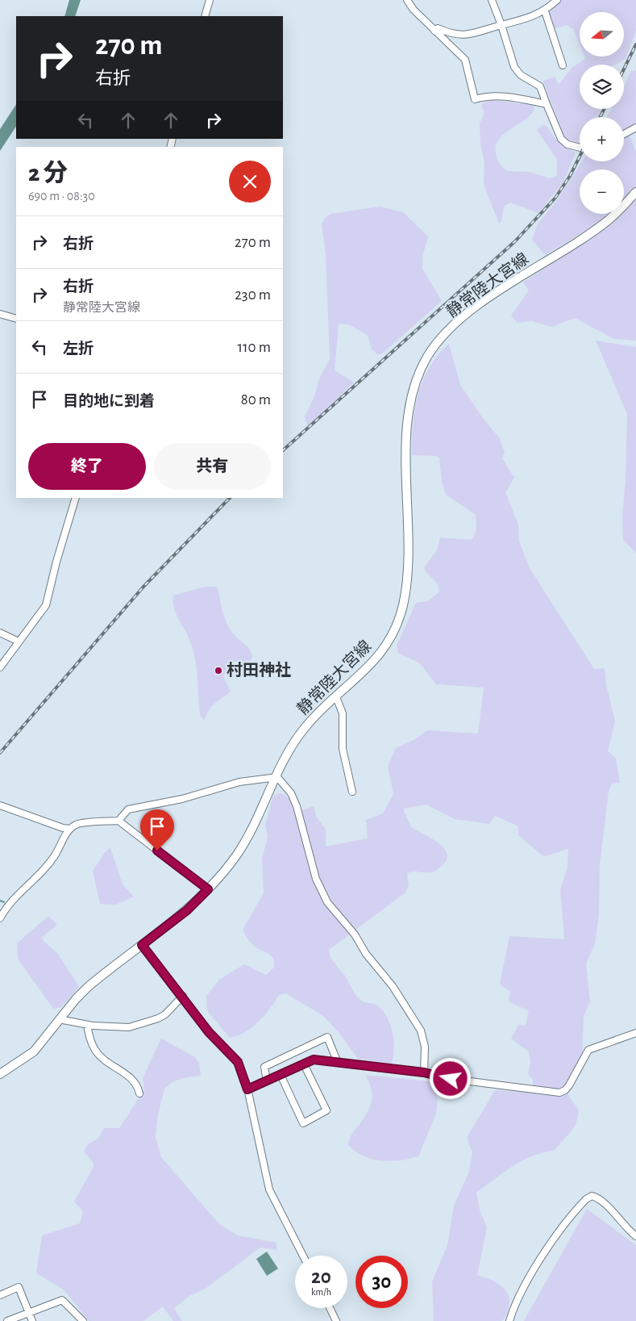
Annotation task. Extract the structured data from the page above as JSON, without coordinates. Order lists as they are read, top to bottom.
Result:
{
  "streets": {
    "main road": ["静常陸大宮線"]
  },
  "places": ["村田神社"],
  "north": "left",
  "page": {
    "map_buttons": ["+", "−"],
    "turn": ["270 m", "右折"],
    "heading": ["2 分", "690 m · 08:30"],
    "list": [
      {
        "name": "右折",
        "value": "270 m"
      },
      {
        "name": "右折",
        "note": "静常陸大宮線",
        "value": "230 m"
      },
      {
        "name": "左折",
        "value": "110 m"
      },
      {
        "name": "目的地に到着",
        "value": "80 m"
      }
    ],
    "buttons": ["終了", "共有"],
    "speed": "20 km/h",
    "limit": "30"
  }
}
